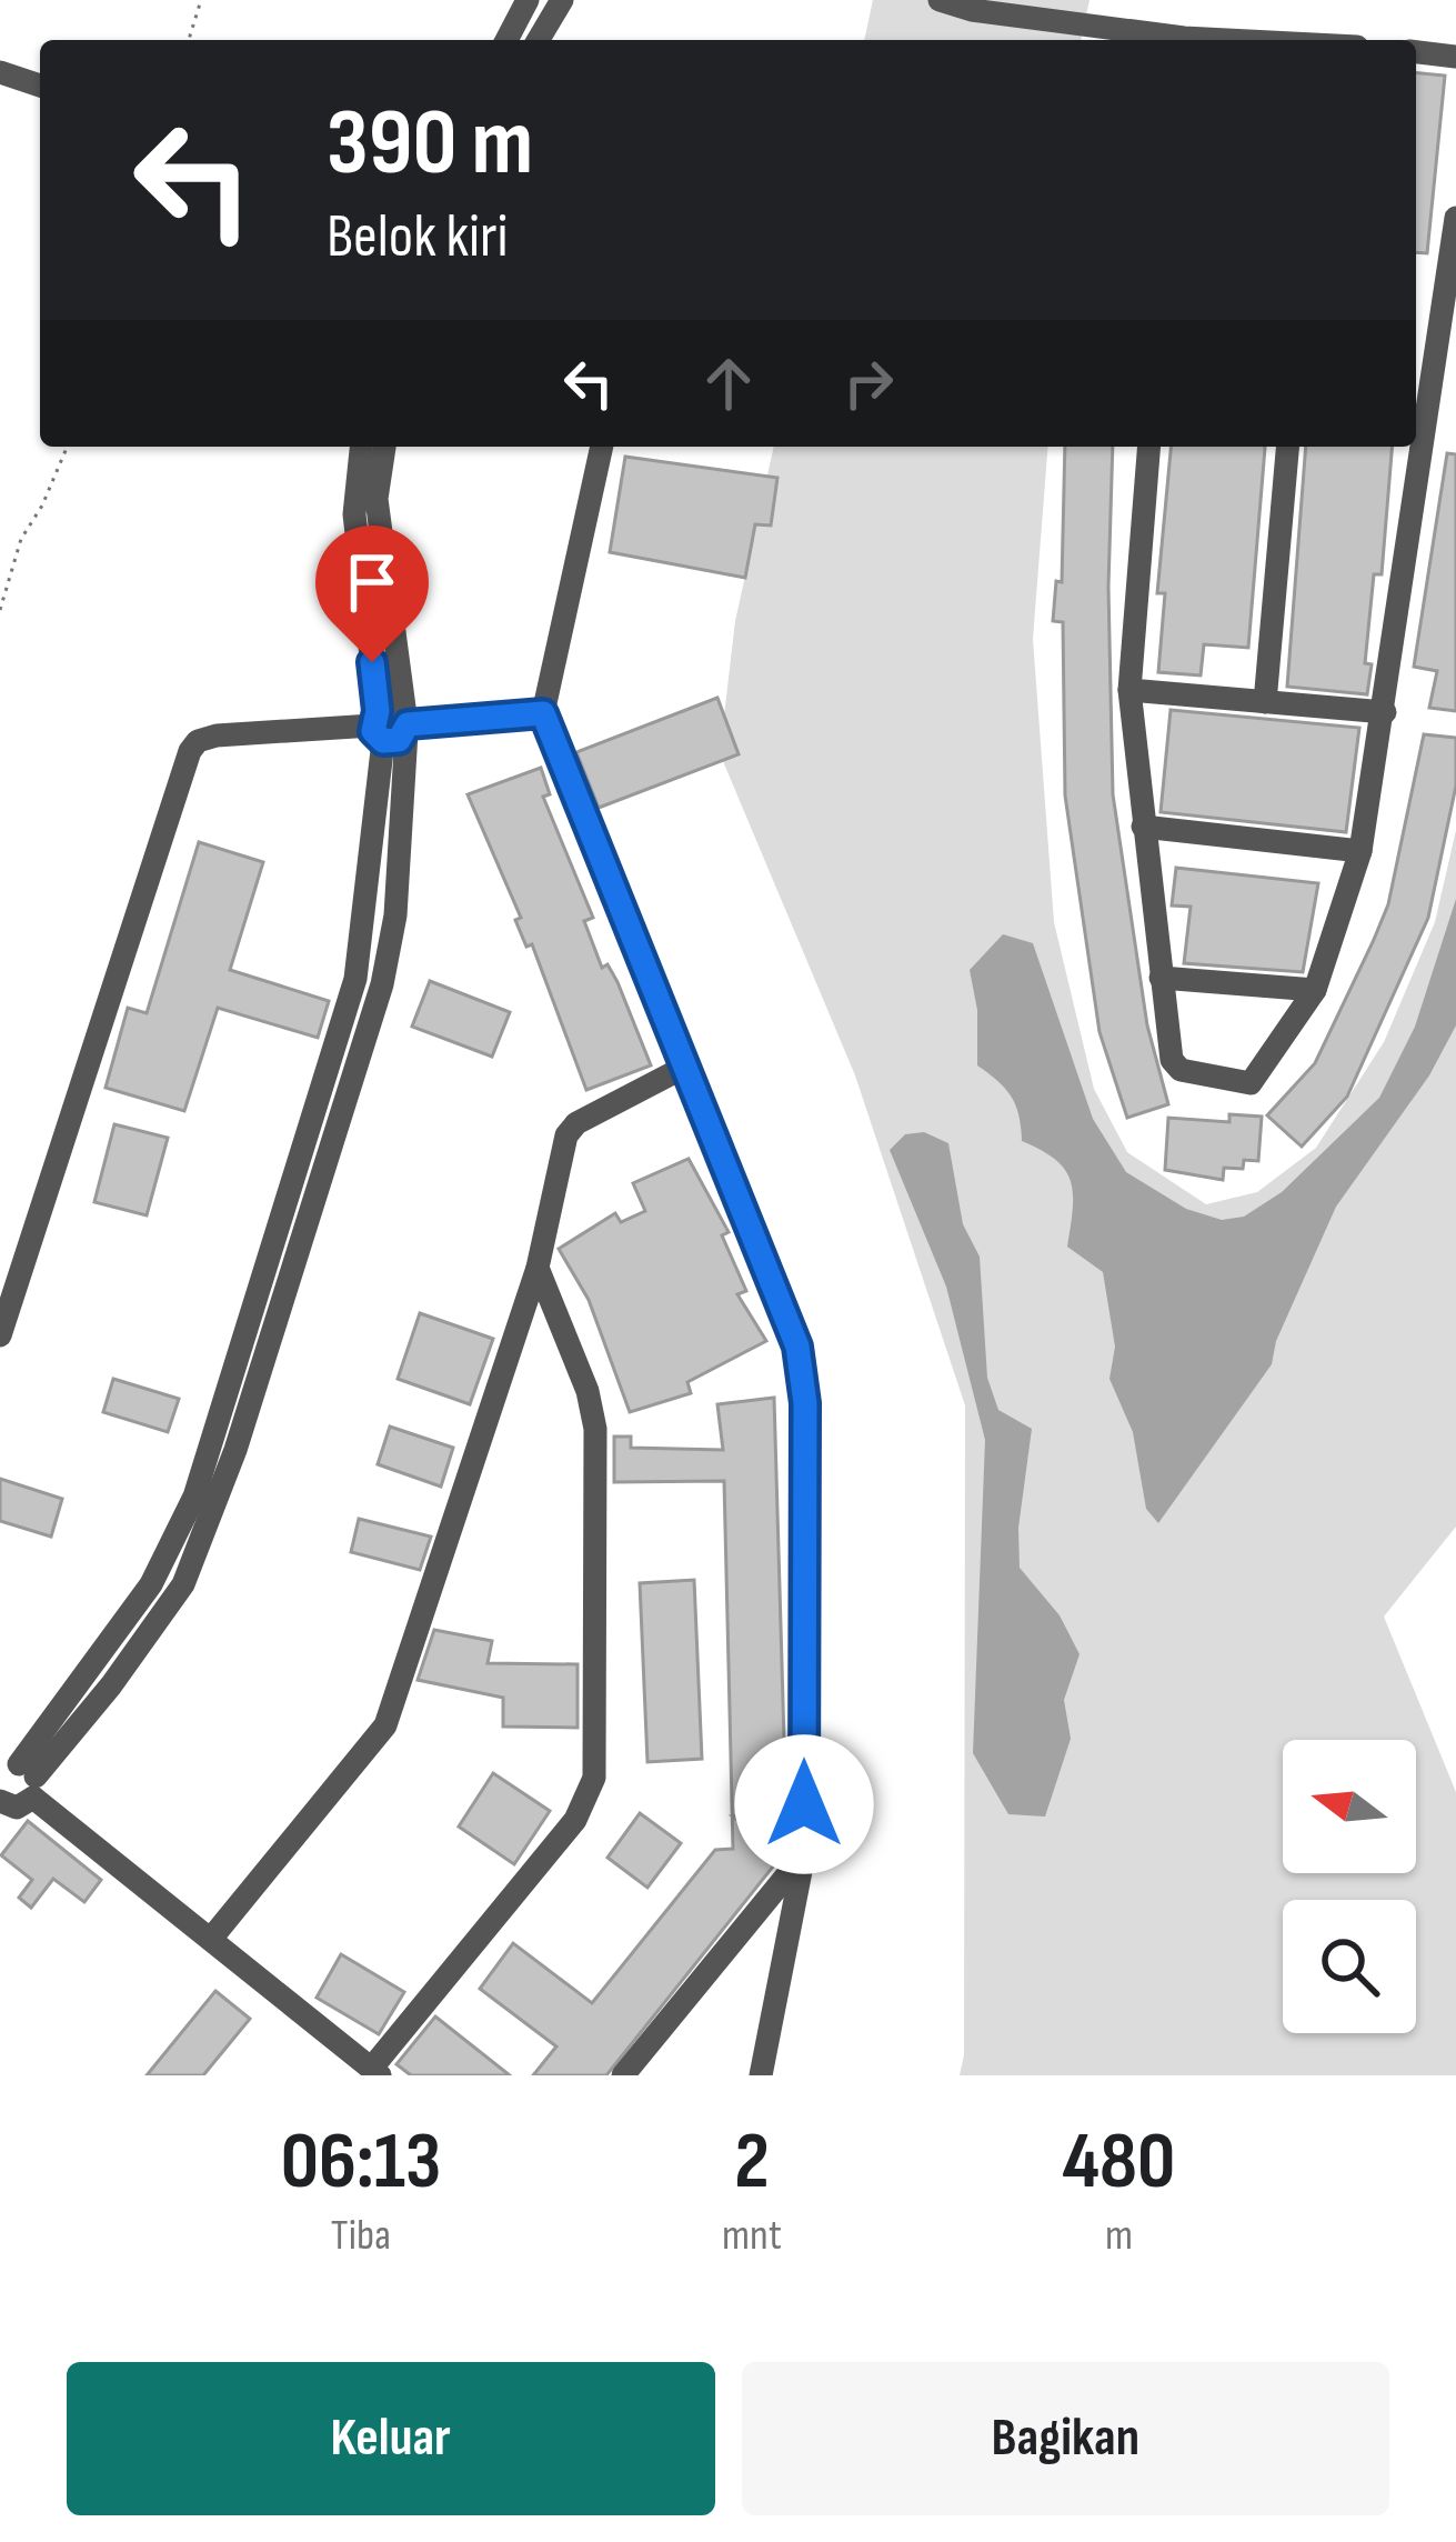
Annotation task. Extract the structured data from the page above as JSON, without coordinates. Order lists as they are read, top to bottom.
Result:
{
  "north": "left",
  "page": {
    "turn": ["390 m", "Belok kiri"],
    "eta": [
      "06:13",
      "Tiba",
      "2",
      "mnt",
      "480",
      "m"
    ],
    "buttons": ["Keluar", "Bagikan"]
  }
}
